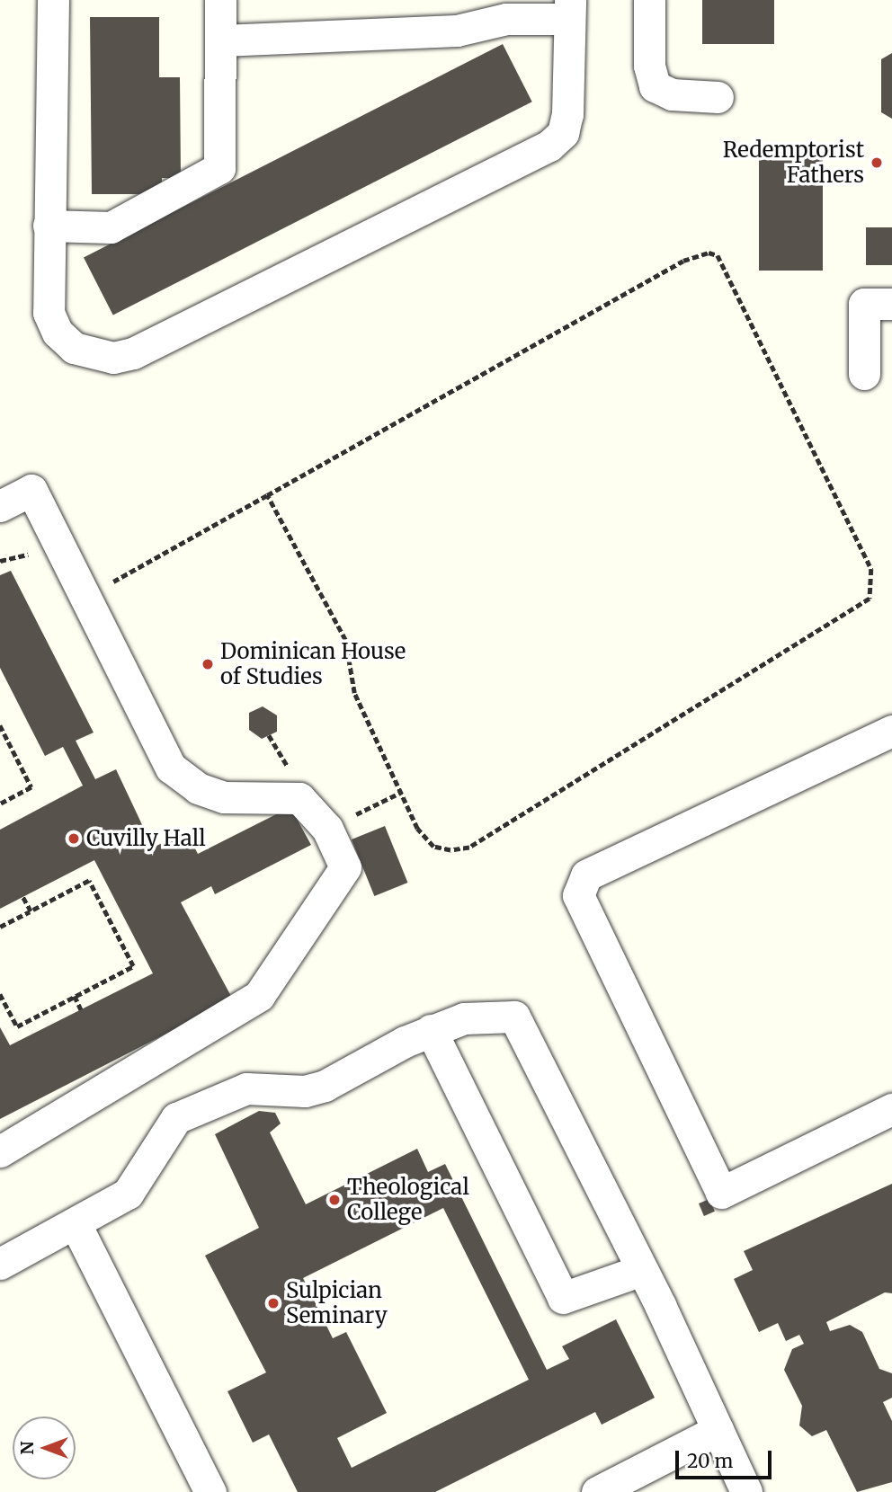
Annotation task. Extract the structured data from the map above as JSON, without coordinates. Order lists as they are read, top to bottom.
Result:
{
  "places": [
    "Redemptorist Fathers",
    "Dominican House of Studies",
    "Cuvilly Hall",
    "Theological College",
    "Sulpician Seminary"
  ],
  "scale_bar": "20 m",
  "north": "left"
}
